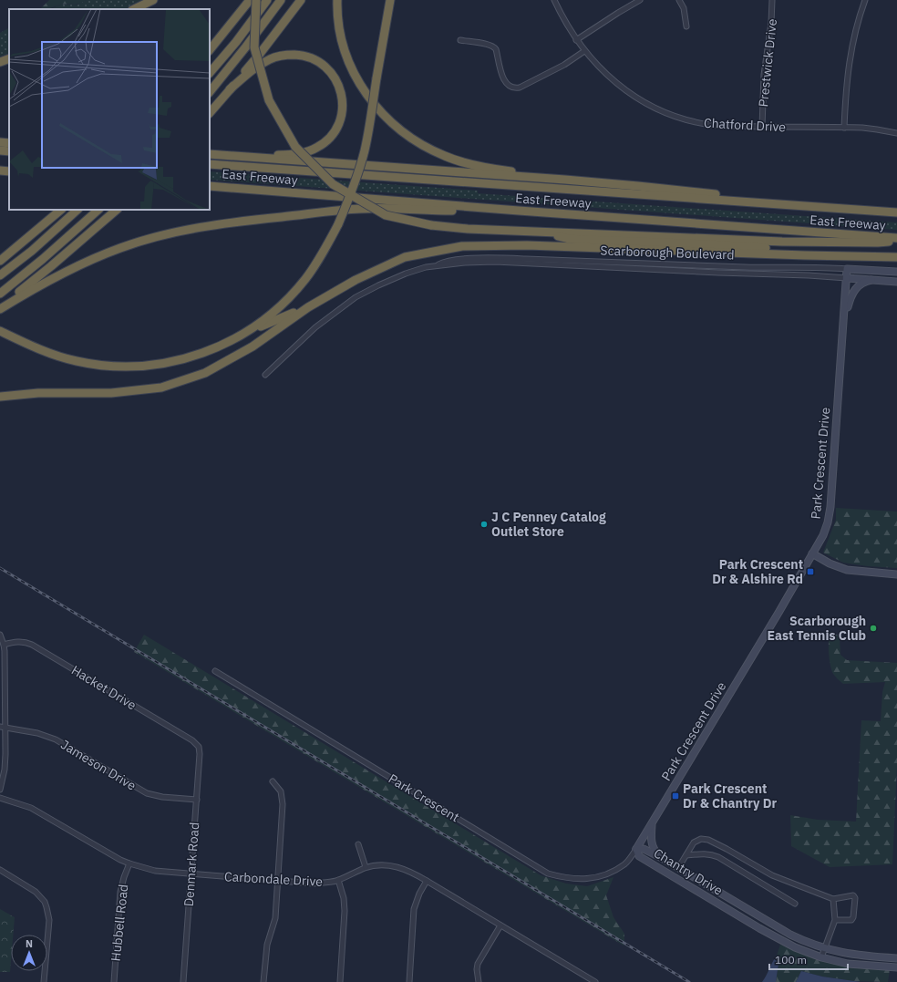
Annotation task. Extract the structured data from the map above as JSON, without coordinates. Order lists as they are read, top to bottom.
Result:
{
  "streets": {
    "highway": ["East Freeway"],
    "street": [
      "Prestwick Drive",
      "Chatford Drive",
      "Scarborough Boulevard",
      "Park Crescent Drive",
      "Hacket Drive",
      "Jameson Drive",
      "Park Crescent",
      "Denmark Road",
      "Chantry Drive",
      "Carbondale Drive",
      "Hubbell Road"
    ]
  },
  "crossings": [
    ["Prestwick Drive", "Chatford Drive"],
    ["Scarborough Boulevard", "Park Crescent Drive"],
    ["Park Crescent Drive", "Park Crescent"],
    ["Park Crescent Drive", "Chantry Drive"],
    ["Hacket Drive", "Denmark Road"],
    ["Jameson Drive", "Denmark Road"],
    ["Park Crescent", "Chantry Drive"],
    ["Denmark Road", "Carbondale Drive"],
    ["Carbondale Drive", "Hubbell Road"]
  ],
  "places": {
    "other": ["J C Penney Catalog Outlet Store", "Scarborough East Tennis Club"],
    "transit": ["Park Crescent Dr & Alshire Rd", "Park Crescent Dr & Chantry Dr"]
  },
  "scale_bar": "100 m",
  "north": "top"
}
